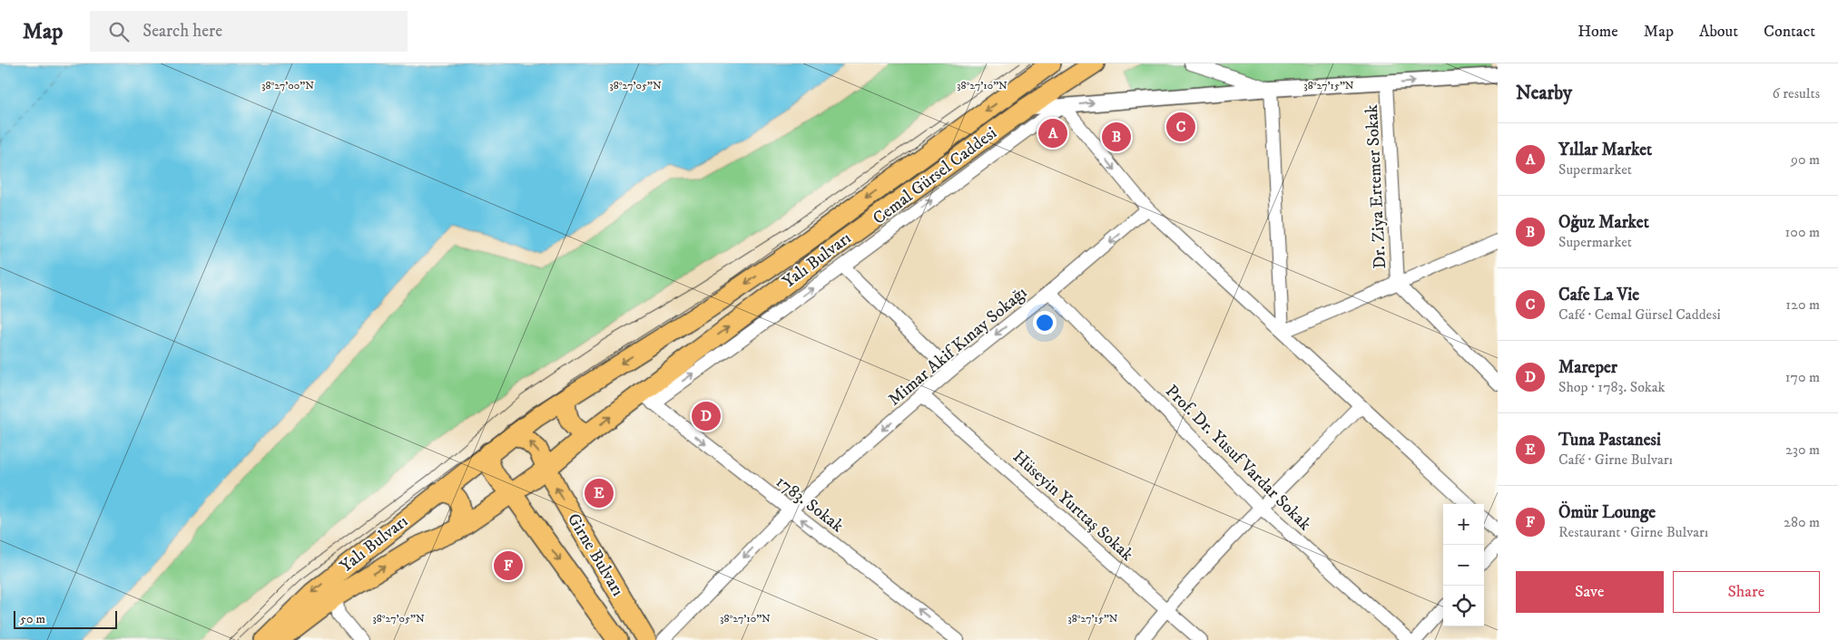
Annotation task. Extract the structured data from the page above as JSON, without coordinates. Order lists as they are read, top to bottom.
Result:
{
  "streets": {
    "main road": ["Yalı Bulvarı", "Girne Bulvarı"],
    "street": [
      "Cemal Gürsel Caddesi",
      "Dr. Ziya Ertemer Sokak",
      "Mimar Akif Kınay Sokağı",
      "Prof. Dr. Yusuf Vardar Sokak",
      "1783. Sokak",
      "Hüseyin Yurttaş Sokak"
    ]
  },
  "crossings": [
    ["Cemal Gürsel Caddesi", "Dr. Ziya Ertemer Sokak"],
    ["Cemal Gürsel Caddesi", "Yalı Bulvarı"],
    ["Cemal Gürsel Caddesi", "1783. Sokak"],
    ["Yalı Bulvarı", "1783. Sokak"],
    ["Yalı Bulvarı", "Girne Bulvarı"],
    ["Mimar Akif Kınay Sokağı", "Prof. Dr. Yusuf Vardar Sokak"],
    ["Mimar Akif Kınay Sokağı", "1783. Sokak"],
    ["Mimar Akif Kınay Sokağı", "Hüseyin Yurttaş Sokak"]
  ],
  "one_way": ["Cemal Gürsel Caddesi", "Mimar Akif Kınay Sokağı"],
  "scale_bar": "50 m",
  "page": {
    "header": "Map",
    "search": "Search here",
    "nav": [
      "Home",
      "Map",
      "About",
      "Contact"
    ],
    "heading": ["Nearby", "6 results"],
    "pins": [
      "C",
      "A",
      "B",
      "D",
      "E",
      "F"
    ],
    "list": [
      {
        "mark": "A",
        "name": "Yıllar Market",
        "note": "Supermarket",
        "value": "90 m"
      },
      {
        "mark": "B",
        "name": "Oğuz Market",
        "note": "Supermarket",
        "value": "100 m"
      },
      {
        "mark": "C",
        "name": "Cafe La Vie",
        "note": "Café · Cemal Gürsel Caddesi",
        "value": "120 m"
      },
      {
        "mark": "D",
        "name": "Mareper",
        "note": "Shop · 1783. Sokak",
        "value": "170 m"
      },
      {
        "mark": "E",
        "name": "Tuna Pastanesi",
        "note": "Café · Girne Bulvarı",
        "value": "230 m"
      },
      {
        "mark": "F",
        "name": "Ömür Lounge",
        "note": "Restaurant · Girne Bulvarı",
        "value": "280 m"
      }
    ],
    "map_buttons": ["+", "−"],
    "buttons": ["Save", "Share"],
    "scale": "50 m"
  },
  "coordinates": [
    "38°27'00\"N",
    "38°27'05\"N",
    "38°27'10\"N",
    "38°27'15\"N"
  ]
}
